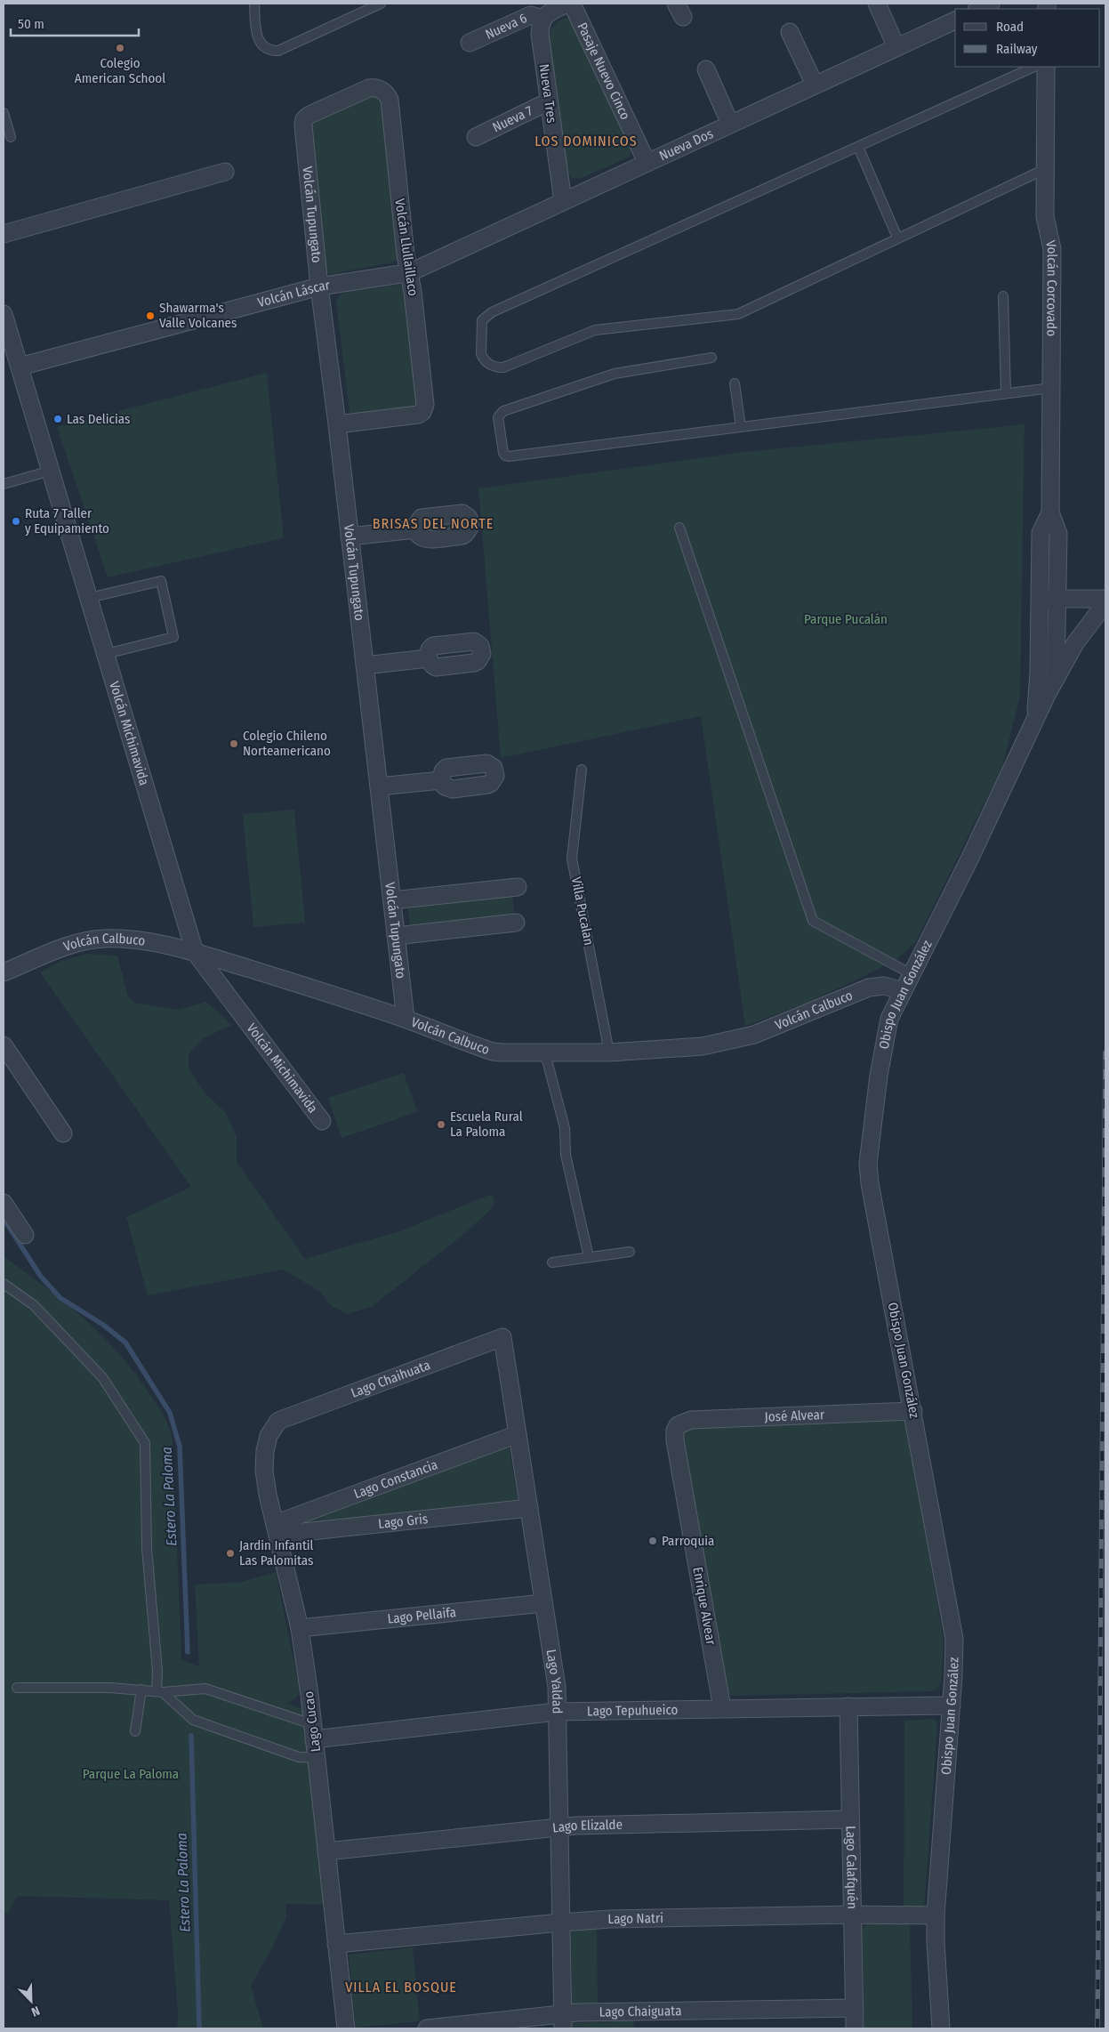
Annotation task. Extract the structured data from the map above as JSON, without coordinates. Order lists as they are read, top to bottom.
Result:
{
  "streets": {
    "street": [
      "Nueva 6",
      "Pasaje Nuevo Cinco",
      "Nueva Tres",
      "Nueva 7",
      "Nueva Dos",
      "Volcán Tupungato",
      "Volcán Llullaillaco",
      "Volcán Corcovado",
      "Volcán Láscar",
      "Volcán Michimavida",
      "Volcán Calbuco",
      "Obispo Juan González",
      "Lago Chaihuata",
      "José Alvear",
      "Lago Constancia",
      "Lago Gris",
      "Enrique Alvear",
      "Lago Pellaifa",
      "Lago Yaldad",
      "Lago Tepuhueico",
      "Lago Cucao",
      "Lago Elizalde",
      "Lago Calafquén",
      "Lago Natri",
      "Lago Chaiguata"
    ],
    "lane": ["Villa Pucalan"]
  },
  "crossings": [
    ["Nueva 6", "Nueva Tres"],
    ["Pasaje Nuevo Cinco", "Nueva Dos"],
    ["Nueva Tres", "Nueva 7"],
    ["Nueva Tres", "Nueva Dos"],
    ["Nueva Dos", "Volcán Llullaillaco"],
    ["Nueva Dos", "Volcán Láscar"],
    ["Volcán Tupungato", "Volcán Llullaillaco"],
    ["Volcán Tupungato", "Volcán Láscar"],
    ["Volcán Tupungato", "Volcán Calbuco"],
    ["Volcán Llullaillaco", "Volcán Láscar"],
    ["Volcán Corcovado", "Obispo Juan González"],
    ["Volcán Láscar", "Volcán Michimavida"],
    ["Volcán Michimavida", "Volcán Calbuco"],
    ["Villa Pucalan", "Volcán Calbuco"],
    ["Volcán Calbuco", "Obispo Juan González"],
    ["Obispo Juan González", "José Alvear"],
    ["Obispo Juan González", "Lago Tepuhueico"],
    ["Obispo Juan González", "Lago Natri"],
    ["Lago Chaihuata", "Lago Yaldad"],
    ["Lago Chaihuata", "Lago Cucao"],
    ["José Alvear", "Enrique Alvear"],
    ["Lago Constancia", "Lago Gris"],
    ["Lago Constancia", "Lago Yaldad"],
    ["Lago Constancia", "Lago Cucao"],
    ["Lago Gris", "Lago Yaldad"],
    ["Lago Gris", "Lago Cucao"],
    ["Enrique Alvear", "Lago Tepuhueico"],
    ["Lago Pellaifa", "Lago Yaldad"],
    ["Lago Pellaifa", "Lago Cucao"],
    ["Lago Yaldad", "Lago Tepuhueico"],
    ["Lago Yaldad", "Lago Elizalde"],
    ["Lago Yaldad", "Lago Natri"],
    ["Lago Yaldad", "Lago Chaiguata"],
    ["Lago Tepuhueico", "Lago Cucao"],
    ["Lago Tepuhueico", "Lago Calafquén"],
    ["Lago Cucao", "Lago Elizalde"],
    ["Lago Cucao", "Lago Natri"],
    ["Lago Elizalde", "Lago Calafquén"],
    ["Lago Calafquén", "Lago Natri"],
    ["Lago Calafquén", "Lago Chaiguata"]
  ],
  "districts": ["LOS DOMINICOS", "BRISAS DEL NORTE", "VILLA EL BOSQUE"],
  "water": ["Estero La Paloma"],
  "parks": ["Parque Pucalán", "Parque La Paloma"],
  "places": [
    "Colegio American School",
    "Shawarma's Valle Volcanes",
    "Las Delicias",
    "Ruta 7 Taller y Equipamiento",
    "Colegio Chileno Norteamericano",
    "Escuela Rural La Paloma",
    "Parroquia",
    "Jardin Infantil Las Palomitas"
  ],
  "legend": ["Road", "Railway"],
  "scale_bar": "50 m",
  "north": "bottom right"
}
